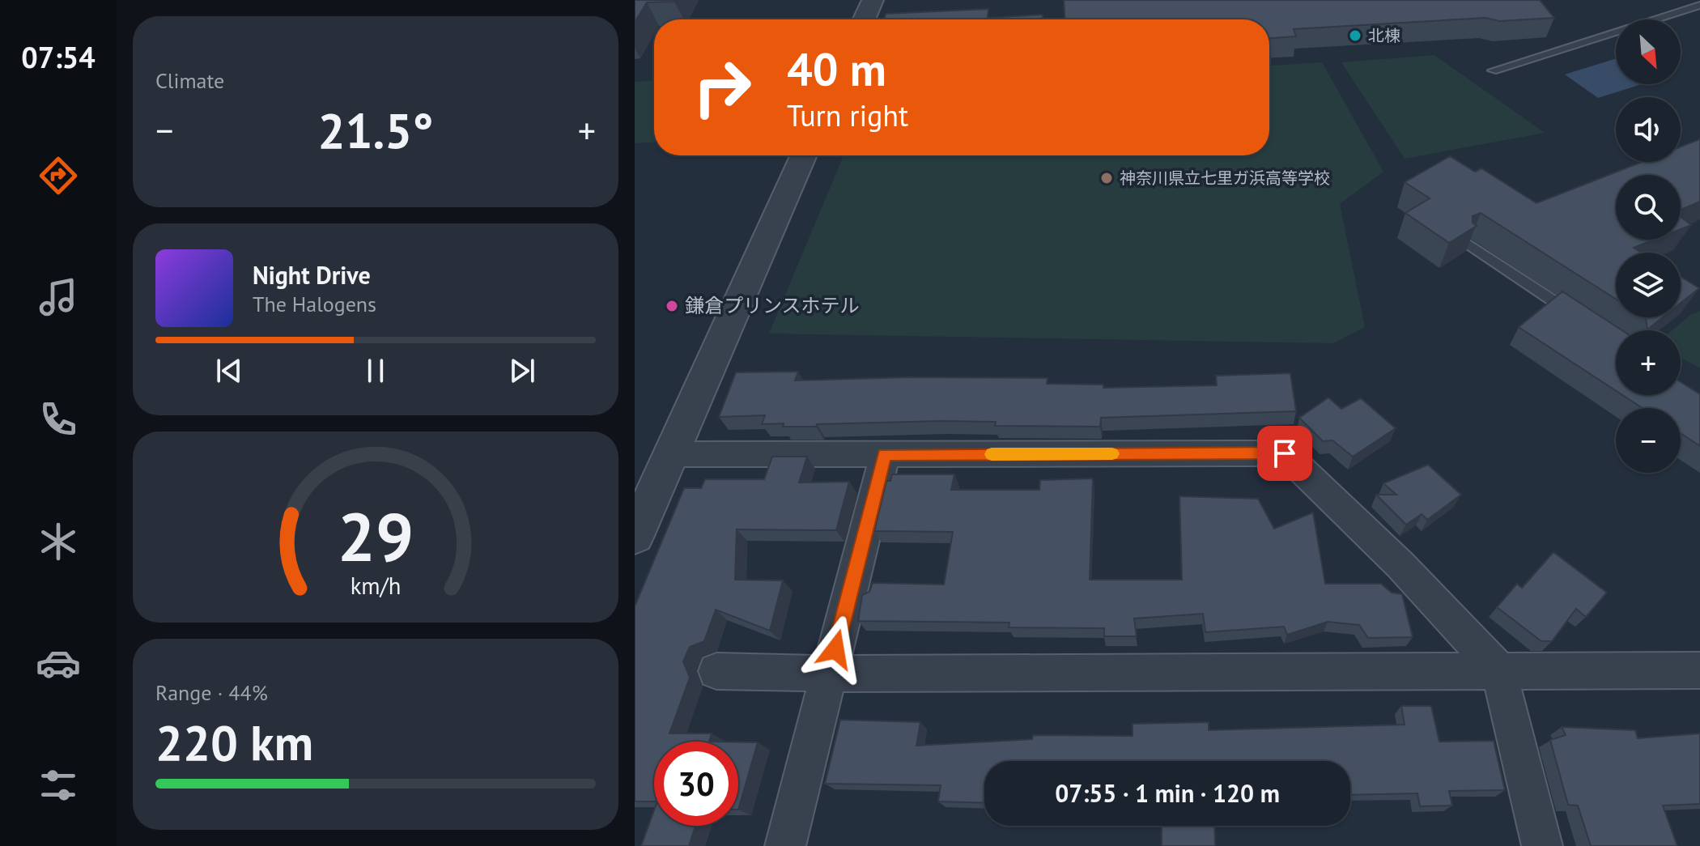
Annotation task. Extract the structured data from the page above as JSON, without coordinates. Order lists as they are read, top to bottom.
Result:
{
  "places": ["北棟", "神奈川県立七里ガ浜高等学校", "鎌倉プリンスホテル"],
  "north": "bottom right",
  "page": {
    "tabs": "07:54",
    "tile": [
      "Climate",
      ["Range · 44%", "220 km"]
    ],
    "map_buttons": ["+", "−"],
    "turn": ["40 m", "Turn right"],
    "heat": ["−", "21.5°", "+"],
    "song": ["Night Drive", "The Halogens"],
    "limit": "30",
    "trip": "07:55 · 1 min · 120 m",
    "gauge": ["29", "km/h"]
  }
}
